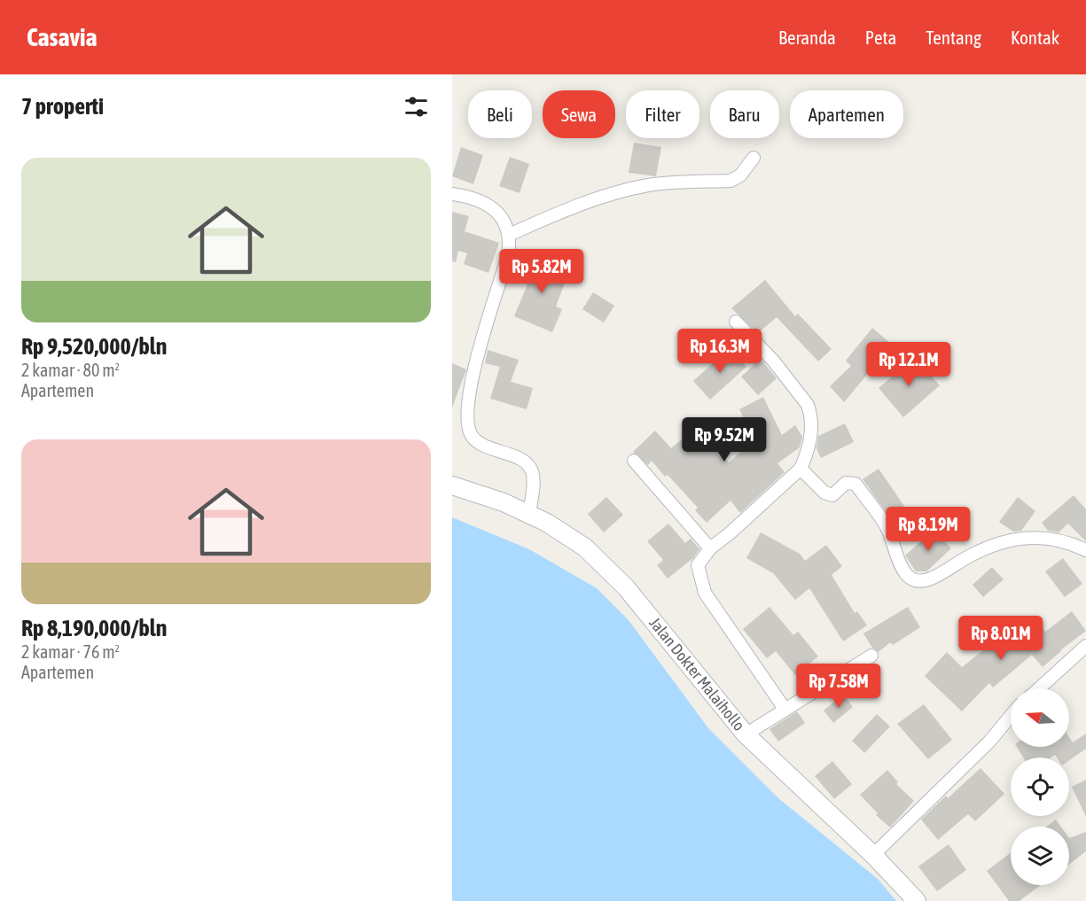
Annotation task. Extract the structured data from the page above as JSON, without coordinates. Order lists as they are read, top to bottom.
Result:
{
  "streets": {
    "main road": ["Jalan Dokter Malaihollo"]
  },
  "north": "left",
  "page": {
    "header": "Casavia",
    "nav": [
      "Beranda",
      "Peta",
      "Tentang",
      "Kontak"
    ],
    "heading": "7 properti",
    "chip": [
      "Beli",
      "Sewa",
      "Filter",
      "Baru",
      "Apartemen"
    ],
    "list": [
      {
        "name": "Rp 9,520,000/bln",
        "note": "2 kamar · 80 m² · Apartemen"
      },
      {
        "name": "Rp 8,190,000/bln",
        "note": "2 kamar · 76 m² · Apartemen"
      }
    ],
    "price": [
      "Rp 5.82M",
      "Rp 16.3M",
      "Rp 12.1M",
      "Rp 9.52M",
      "Rp 8.19M",
      "Rp 8.01M",
      "Rp 7.58M"
    ]
  }
}
